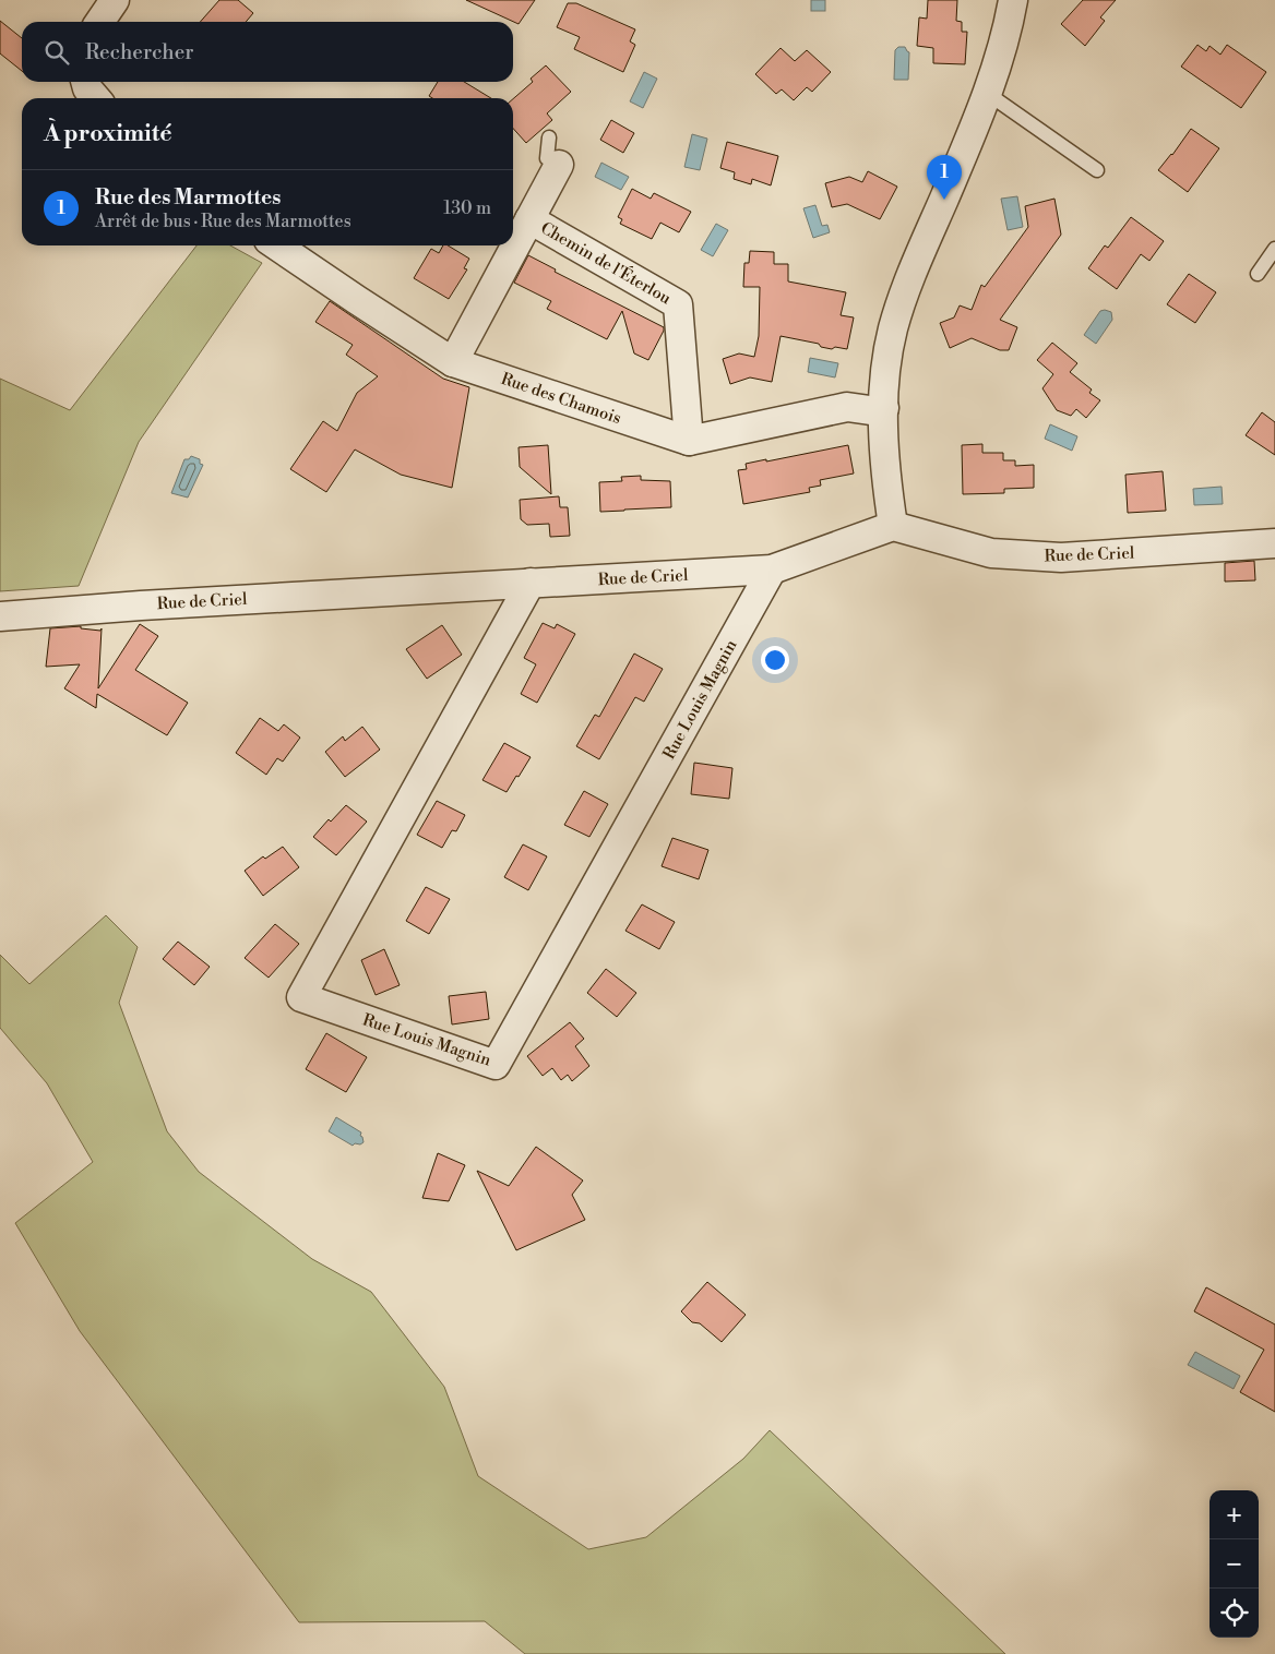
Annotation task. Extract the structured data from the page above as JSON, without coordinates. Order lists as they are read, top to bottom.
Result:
{
  "streets": {
    "street": [
      "Chemin de l'Éterlou",
      "Rue des Chamois",
      "Rue de Criel",
      "Rue Louis Magnin"
    ]
  },
  "crossings": [
    ["Chemin de l'Éterlou", "Rue des Chamois"],
    ["Rue de Criel", "Rue Louis Magnin"]
  ],
  "page": {
    "search": "Rechercher",
    "heading": "À proximité",
    "pins": "1",
    "list": [
      {
        "mark": "1",
        "name": "Rue des Marmottes",
        "note": "Arrêt de bus · Rue des Marmottes",
        "value": "130 m"
      }
    ],
    "map_buttons": ["+", "−"]
  }
}
